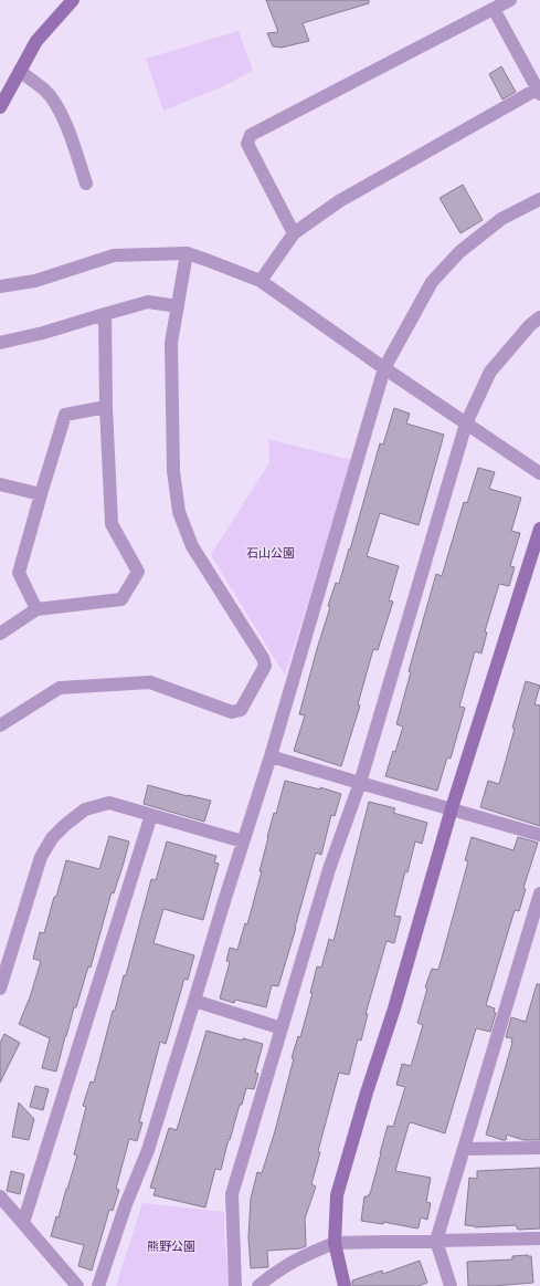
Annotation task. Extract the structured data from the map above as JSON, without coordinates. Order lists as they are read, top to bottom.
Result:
{
  "parks": ["石山公園", "熊野公園"]
}
